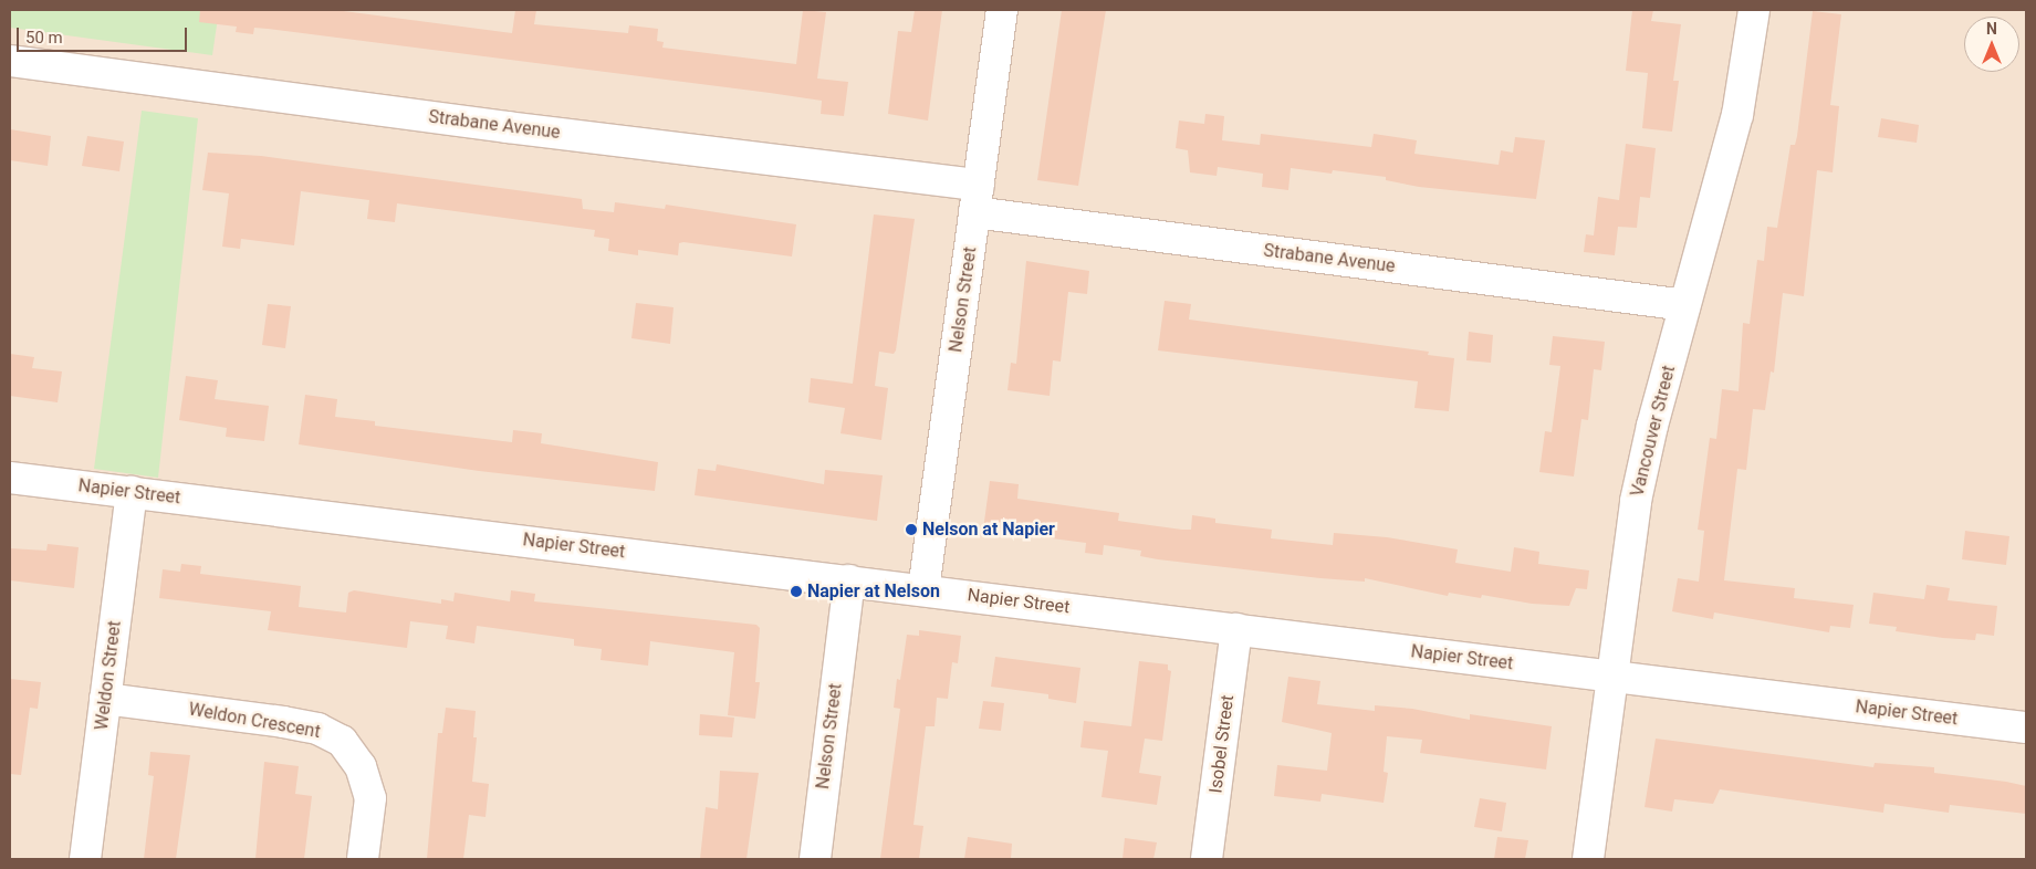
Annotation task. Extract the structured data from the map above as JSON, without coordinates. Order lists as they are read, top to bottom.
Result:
{
  "streets": {
    "street": [
      "Strabane Avenue",
      "Nelson Street",
      "Vancouver Street",
      "Napier Street",
      "Weldon Street",
      "Weldon Crescent",
      "Isobel Street"
    ]
  },
  "crossings": [
    ["Strabane Avenue", "Nelson Street"],
    ["Strabane Avenue", "Vancouver Street"],
    ["Nelson Street", "Napier Street"],
    ["Vancouver Street", "Napier Street"],
    ["Napier Street", "Weldon Street"],
    ["Napier Street", "Isobel Street"],
    ["Weldon Street", "Weldon Crescent"]
  ],
  "places": ["Nelson at Napier", "Napier at Nelson"],
  "scale_bar": "50 m",
  "north": "top"
}
